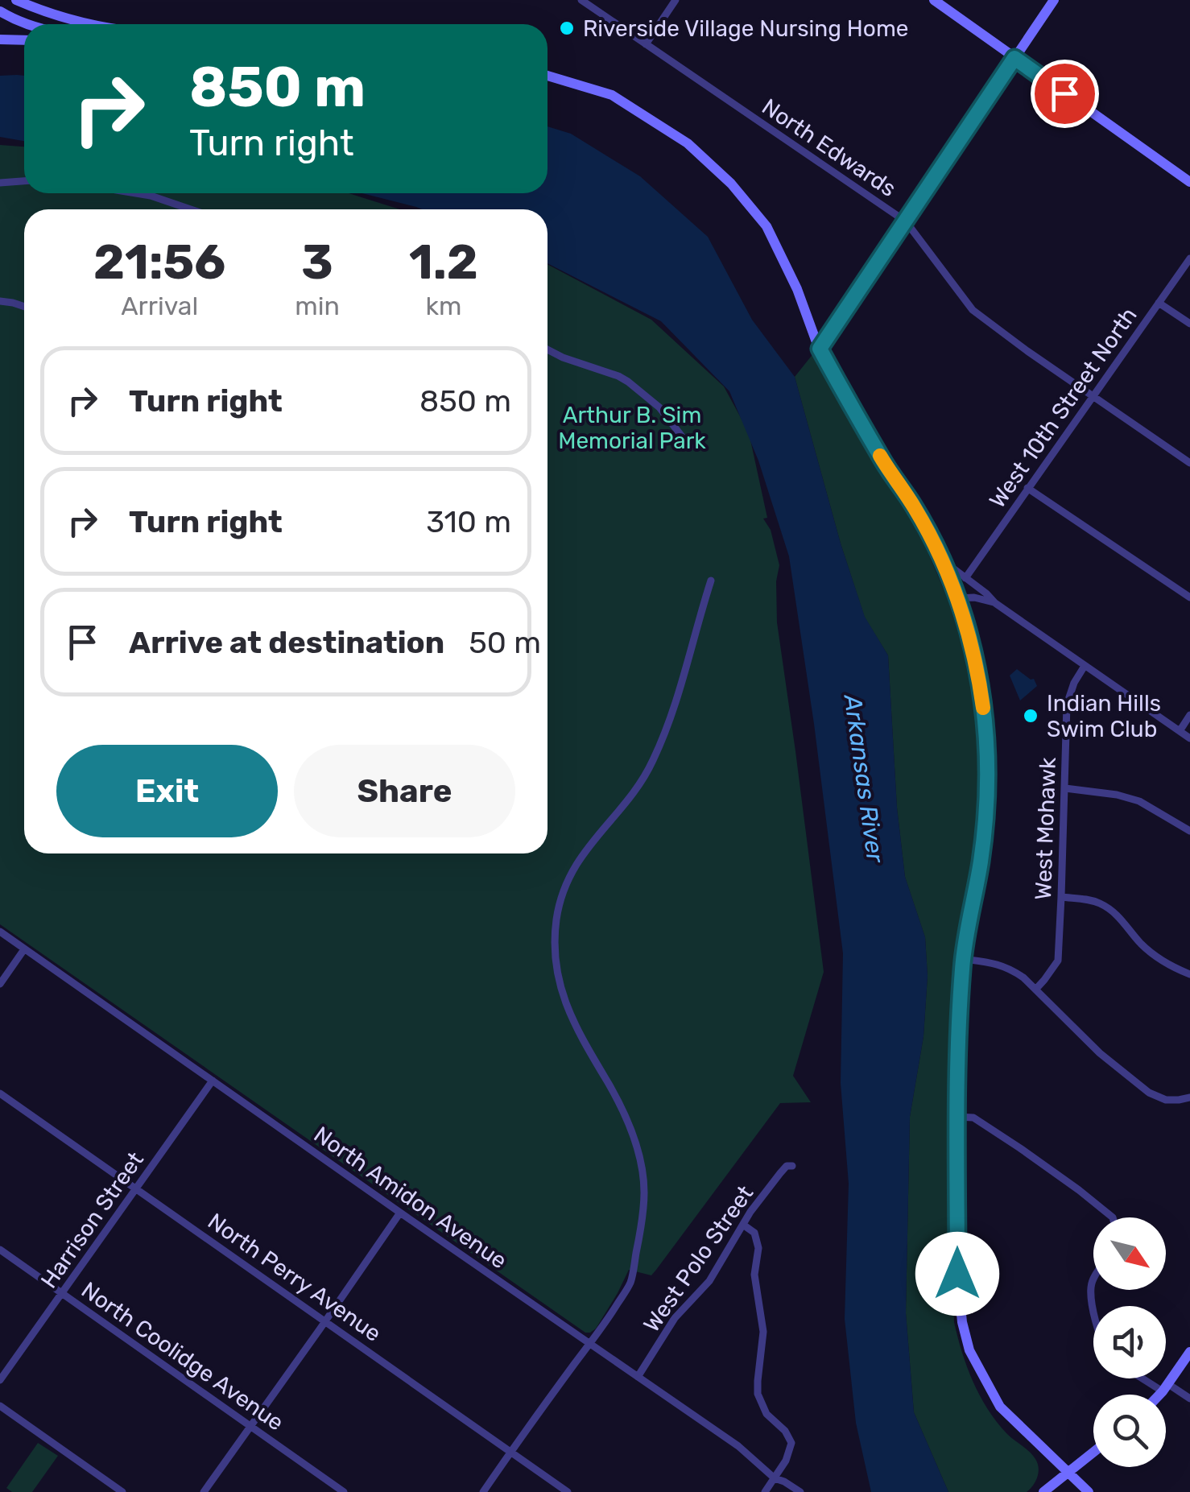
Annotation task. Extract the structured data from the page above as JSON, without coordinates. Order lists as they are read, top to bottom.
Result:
{
  "streets": {
    "street": [
      "North Edwards",
      "West 10th Street North",
      "West Mohawk",
      "North Amidon Avenue",
      "Harrison Street",
      "West Polo Street",
      "North Perry Avenue",
      "North Coolidge Avenue"
    ]
  },
  "crossings": [
    ["North Edwards", "West 10th Street North"],
    ["North Amidon Avenue", "Harrison Street"],
    ["North Amidon Avenue", "West Polo Street"],
    ["Harrison Street", "North Perry Avenue"],
    ["Harrison Street", "North Coolidge Avenue"]
  ],
  "water": ["Arkansas River"],
  "parks": ["Arthur B. Sim Memorial Park"],
  "places": ["Riverside Village Nursing Home", "Indian Hills Swim Club"],
  "north": "bottom right",
  "page": {
    "turn": ["850 m", "Turn right"],
    "eta": [
      "21:56",
      "Arrival",
      "3",
      "min",
      "1.2",
      "km"
    ],
    "list": [
      {
        "name": "Turn right",
        "value": "850 m"
      },
      {
        "name": "Turn right",
        "value": "310 m"
      },
      {
        "name": "Arrive at destination",
        "value": "50 m"
      }
    ],
    "buttons": ["Exit", "Share"]
  }
}
